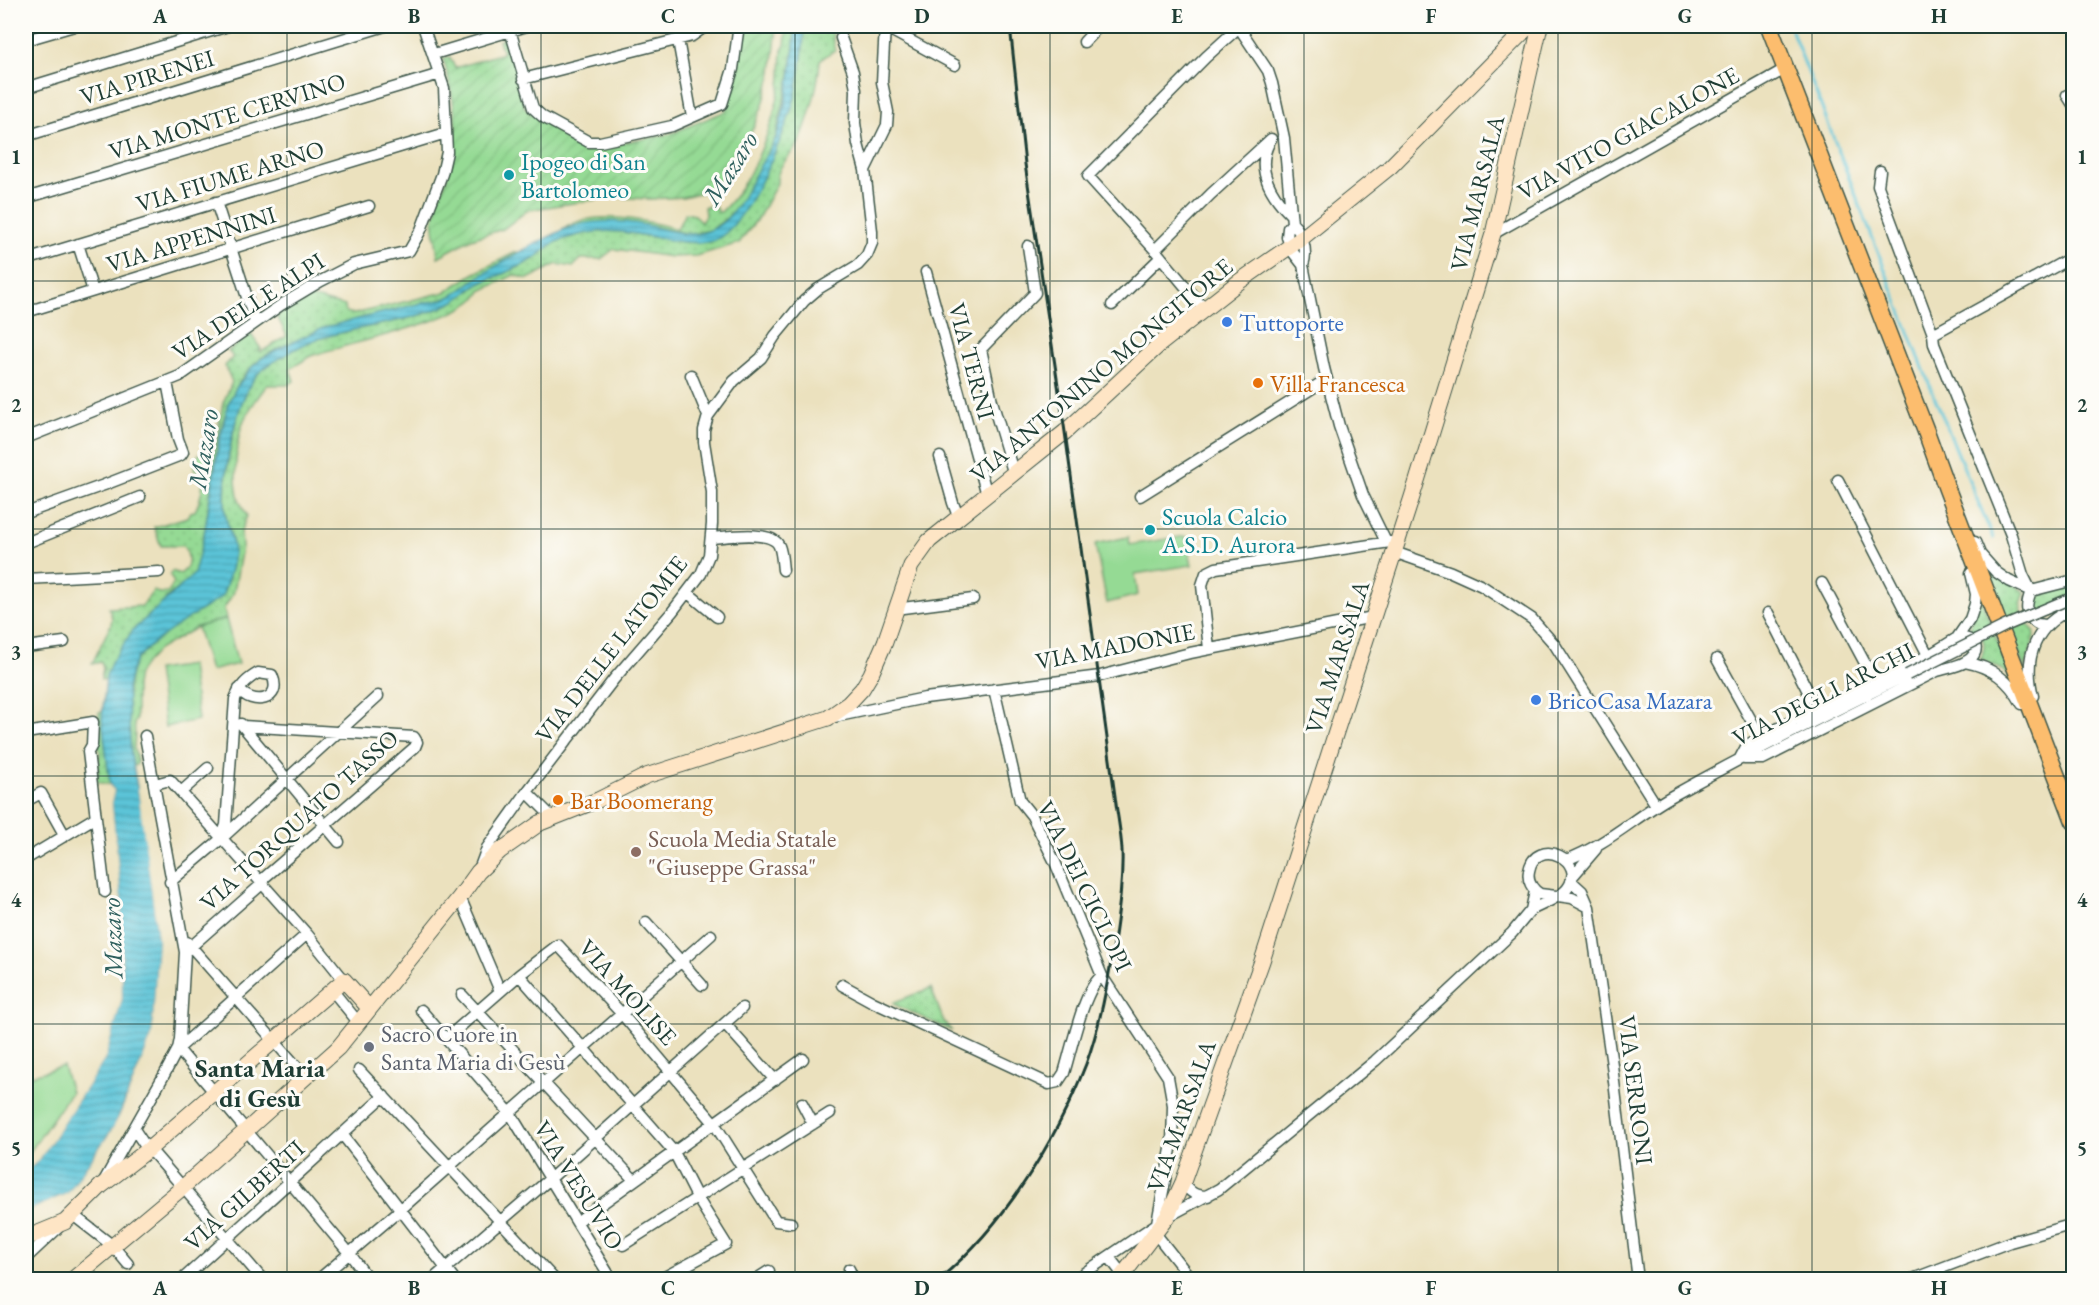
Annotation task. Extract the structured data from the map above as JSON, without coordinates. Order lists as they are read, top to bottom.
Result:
{
  "streets": {
    "street": [
      "VIA PIRENEI",
      "VIA MONTE CERVINO",
      "VIA VITO GIACALONE",
      "VIA FIUME ARNO",
      "VIA MARSALA",
      "VIA APPENNINI",
      "VIA DELLE ALPI",
      "VIA TERNI",
      "VIA ANTONINO MONGITORE",
      "VIA MADONIE",
      "VIA DELLE LATOMIE",
      "VIA DEGLI ARCHI",
      "VIA TORQUATO TASSO",
      "VIA DEI CICLOPI",
      "VIA MOLISE",
      "VIA SERRONI",
      "VIA VESUVIO",
      "VIA GILBERTI"
    ]
  },
  "crossings": [
    ["VIA MONTE CERVINO", "VIA DELLE ALPI"],
    ["VIA VITO GIACALONE", "VIA MARSALA"],
    ["VIA FIUME ARNO", "VIA DELLE ALPI"],
    ["VIA MARSALA", "VIA MADONIE"],
    ["VIA MARSALA", "VIA DEI CICLOPI"],
    ["VIA TERNI", "VIA ANTONINO MONGITORE"],
    ["VIA ANTONINO MONGITORE", "VIA MADONIE"],
    ["VIA ANTONINO MONGITORE", "VIA DELLE LATOMIE"],
    ["VIA MADONIE", "VIA DEI CICLOPI"],
    ["VIA DEGLI ARCHI", "VIA SERRONI"],
    ["VIA MOLISE", "VIA VESUVIO"]
  ],
  "districts": ["Santa Maria di Gesù"],
  "water": ["Mazaro"],
  "places": [
    "Ipogeo di San Bartolomeo",
    "Tuttoporte",
    "Villa Francesca",
    "Scuola Calcio A.S.D. Aurora",
    "BricoCasa Mazara",
    "Bar Boomerang",
    "Scuola Media Statale \"Giuseppe Grassa\"",
    "Sacro Cuore in Santa Maria di Gesù"
  ],
  "grid": {
    "columns": [
      "A",
      "B",
      "C",
      "D",
      "E",
      "F",
      "G",
      "H"
    ],
    "rows": [
      "1",
      "2",
      "3",
      "4",
      "5"
    ]
  }
}
